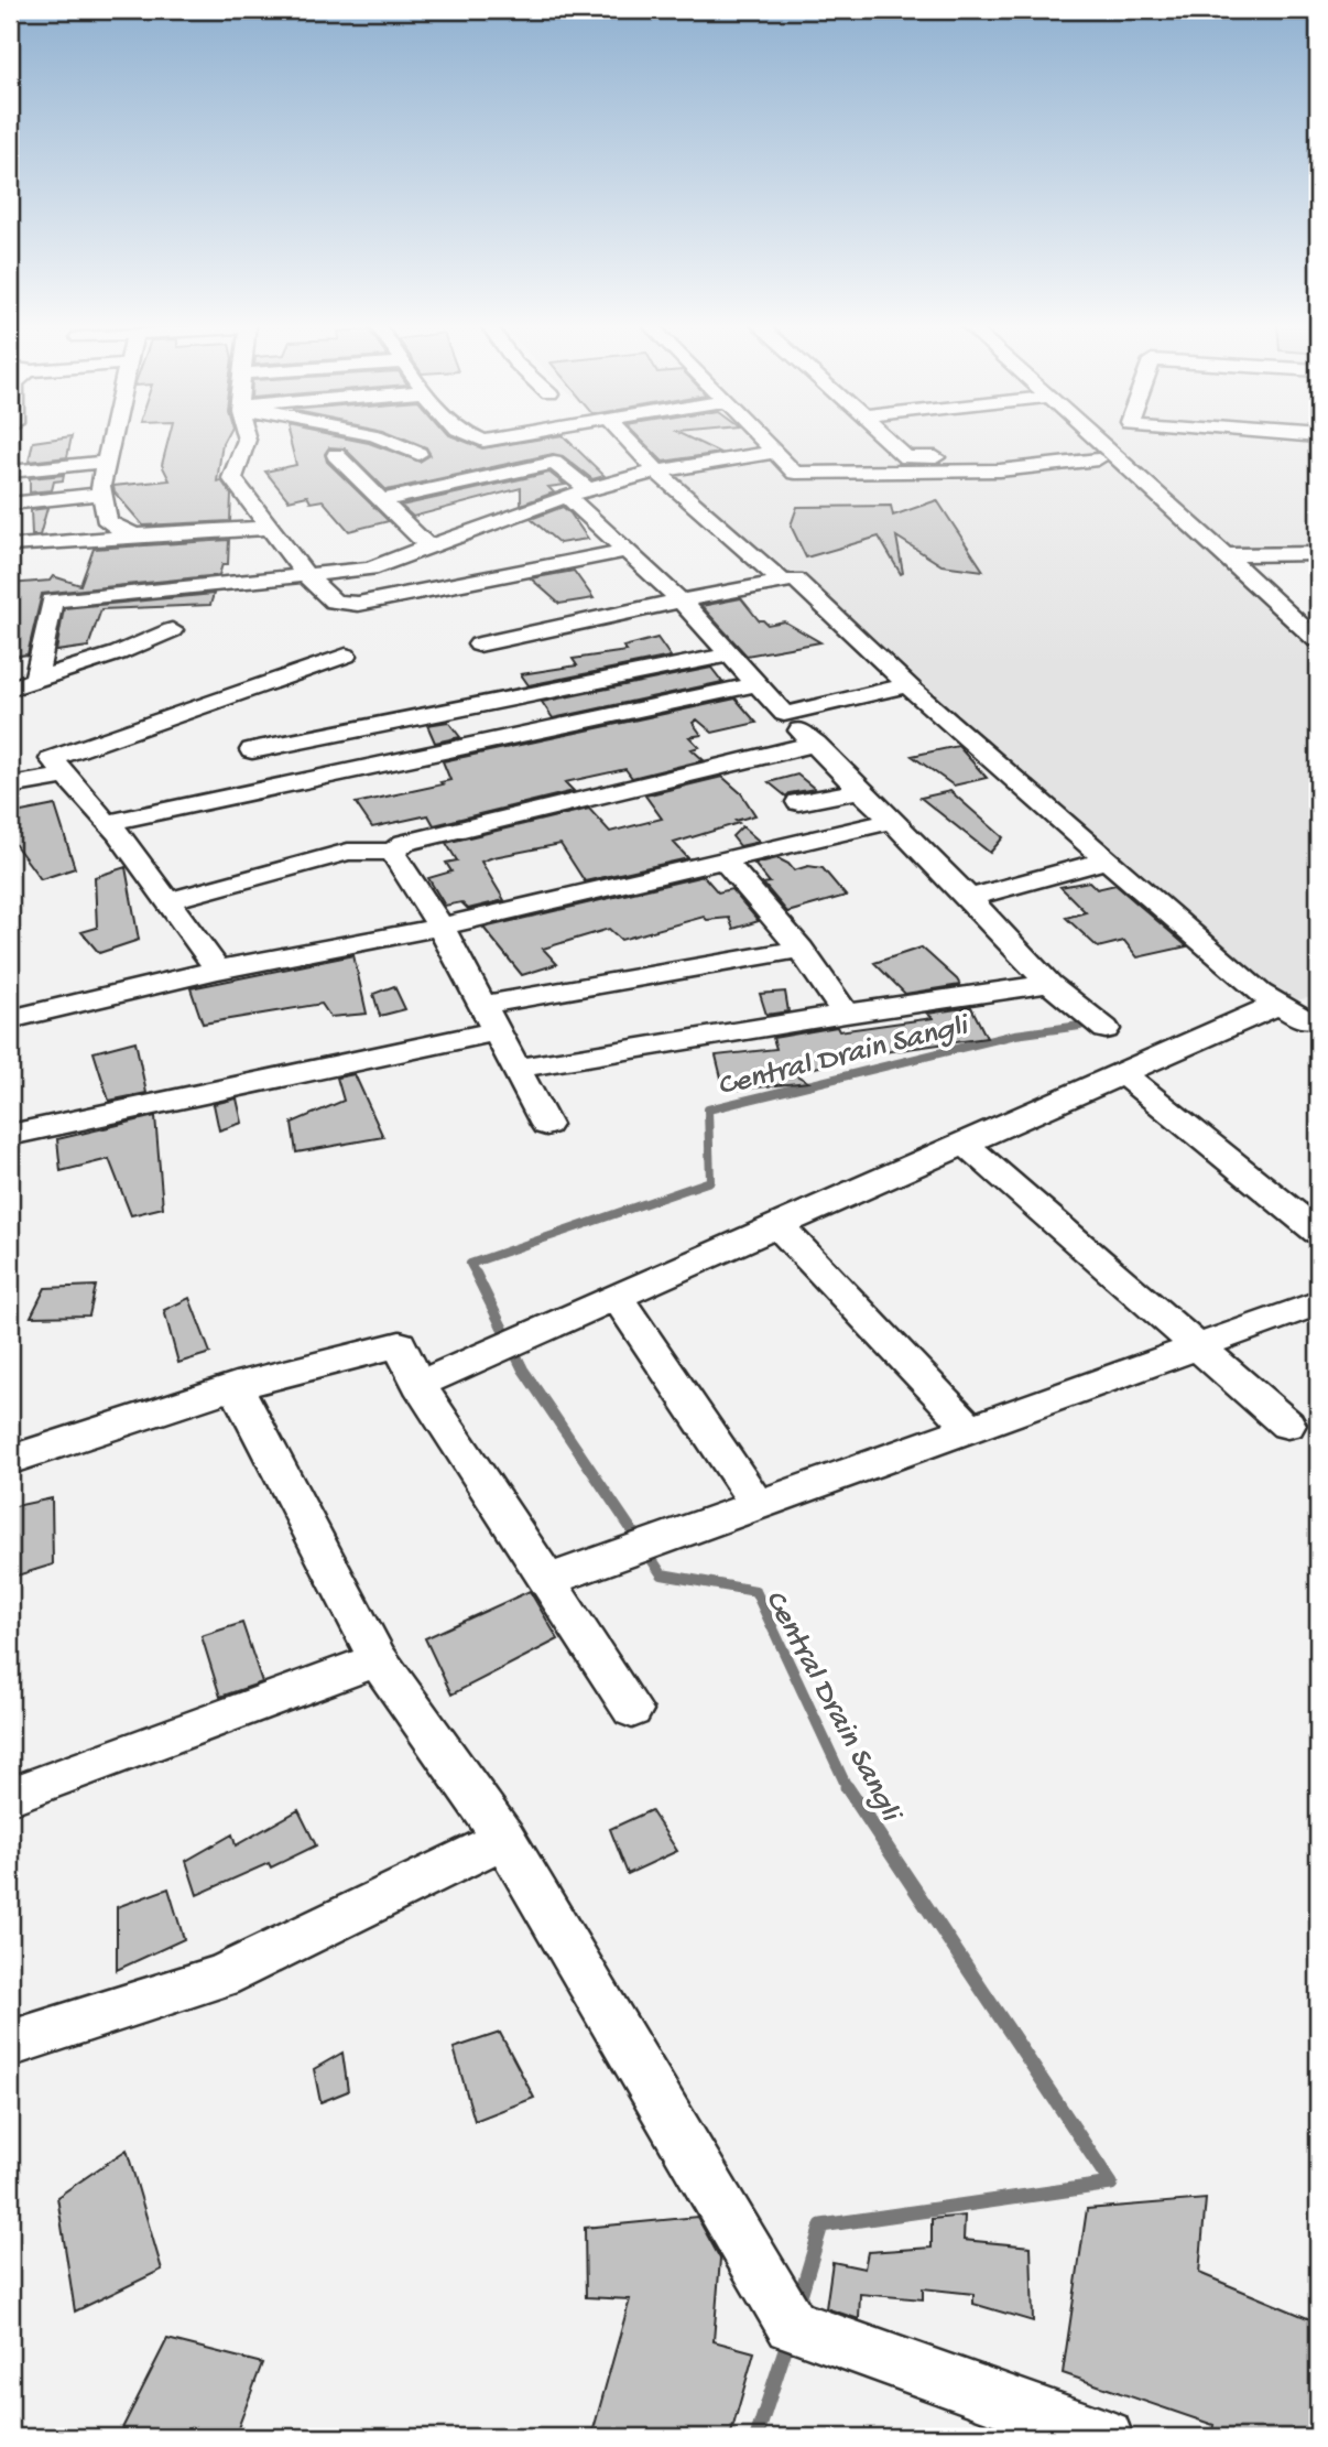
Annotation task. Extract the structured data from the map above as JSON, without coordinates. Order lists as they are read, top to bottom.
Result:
{
  "water": ["Central Drain Sangli"]
}
